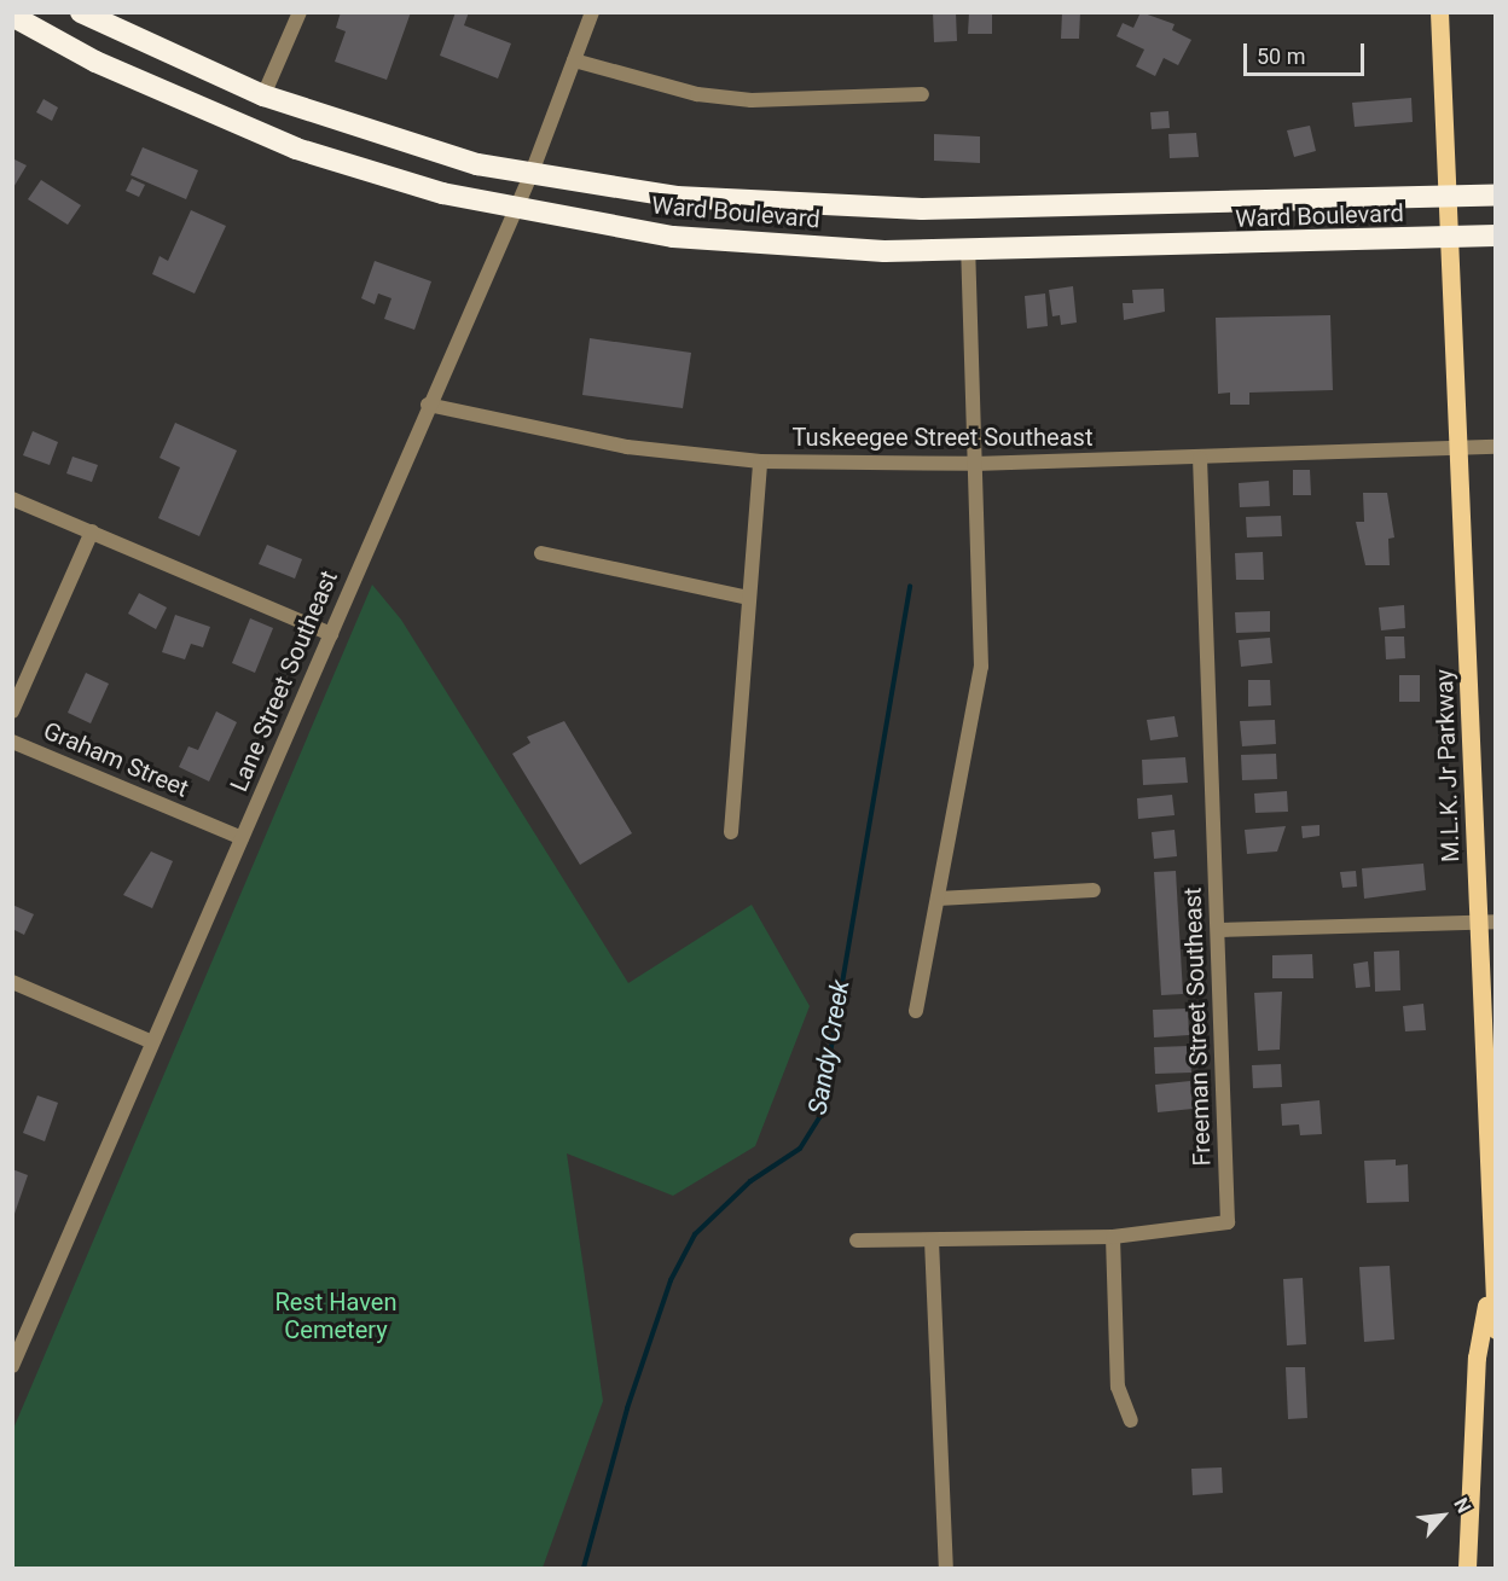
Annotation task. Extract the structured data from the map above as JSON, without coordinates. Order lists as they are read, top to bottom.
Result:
{
  "streets": {
    "highway": ["Ward Boulevard"],
    "main road": ["M.L.K. Jr Parkway"],
    "street": [
      "Tuskeegee Street Southeast",
      "Lane Street Southeast",
      "Graham Street",
      "Freeman Street Southeast"
    ]
  },
  "crossings": [
    ["Ward Boulevard", "Lane Street Southeast"],
    ["Ward Boulevard", "M.L.K. Jr Parkway"],
    ["Tuskeegee Street Southeast", "Lane Street Southeast"],
    ["Tuskeegee Street Southeast", "M.L.K. Jr Parkway"],
    ["Tuskeegee Street Southeast", "Freeman Street Southeast"],
    ["Lane Street Southeast", "Graham Street"]
  ],
  "water": ["Sandy Creek"],
  "parks": ["Rest Haven Cemetery"],
  "scale_bar": "50 m",
  "north": "top right"
}
